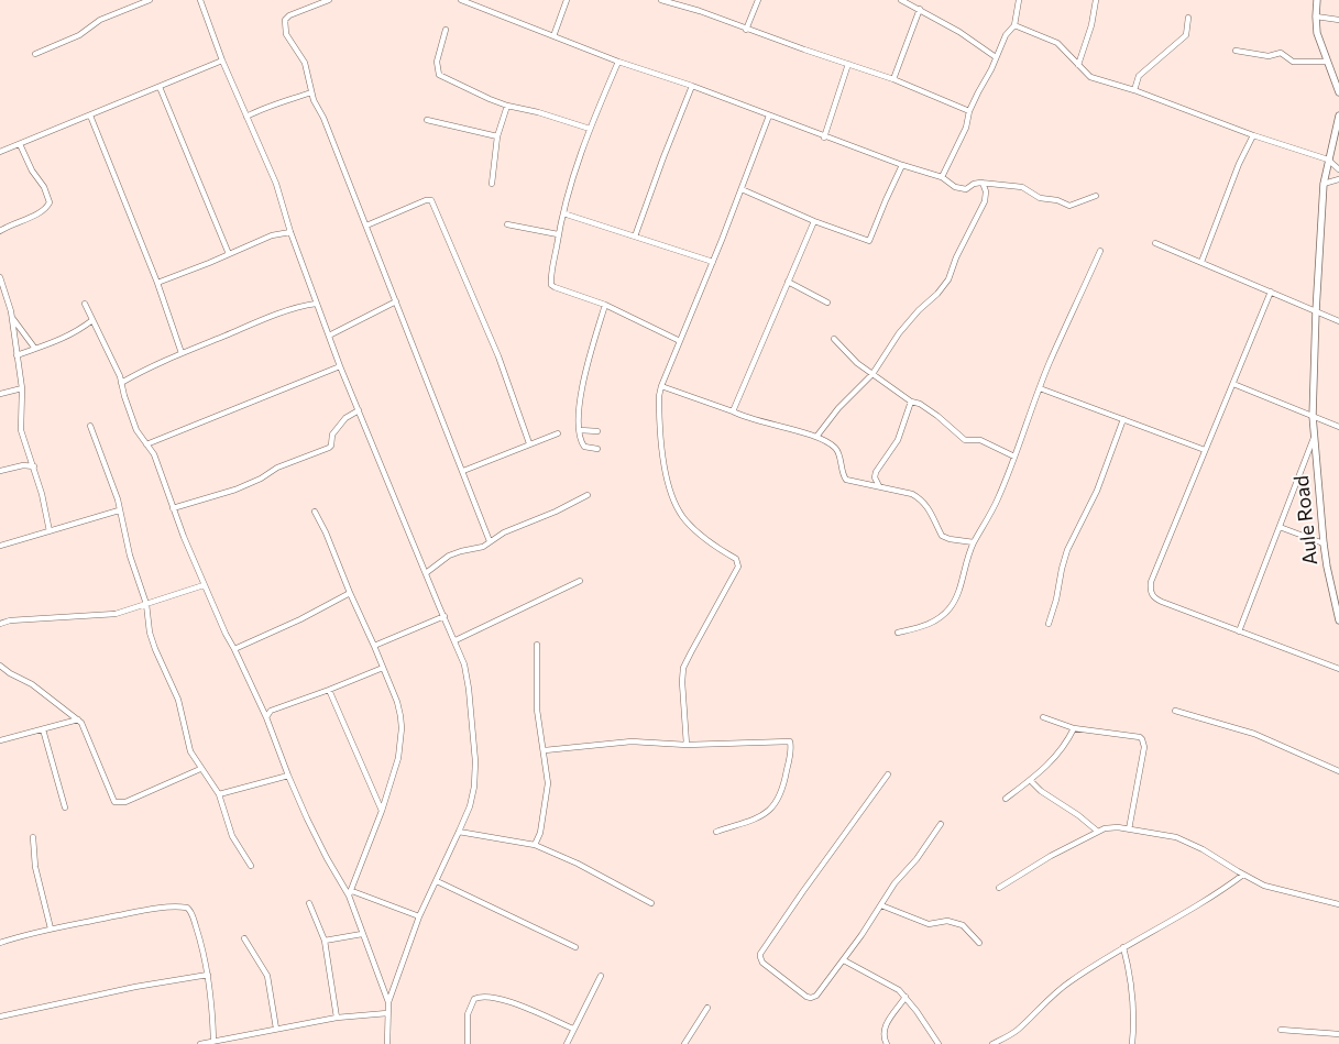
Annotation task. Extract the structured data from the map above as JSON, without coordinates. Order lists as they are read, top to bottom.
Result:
{
  "streets": {
    "street": ["Aule Road"]
  }
}
